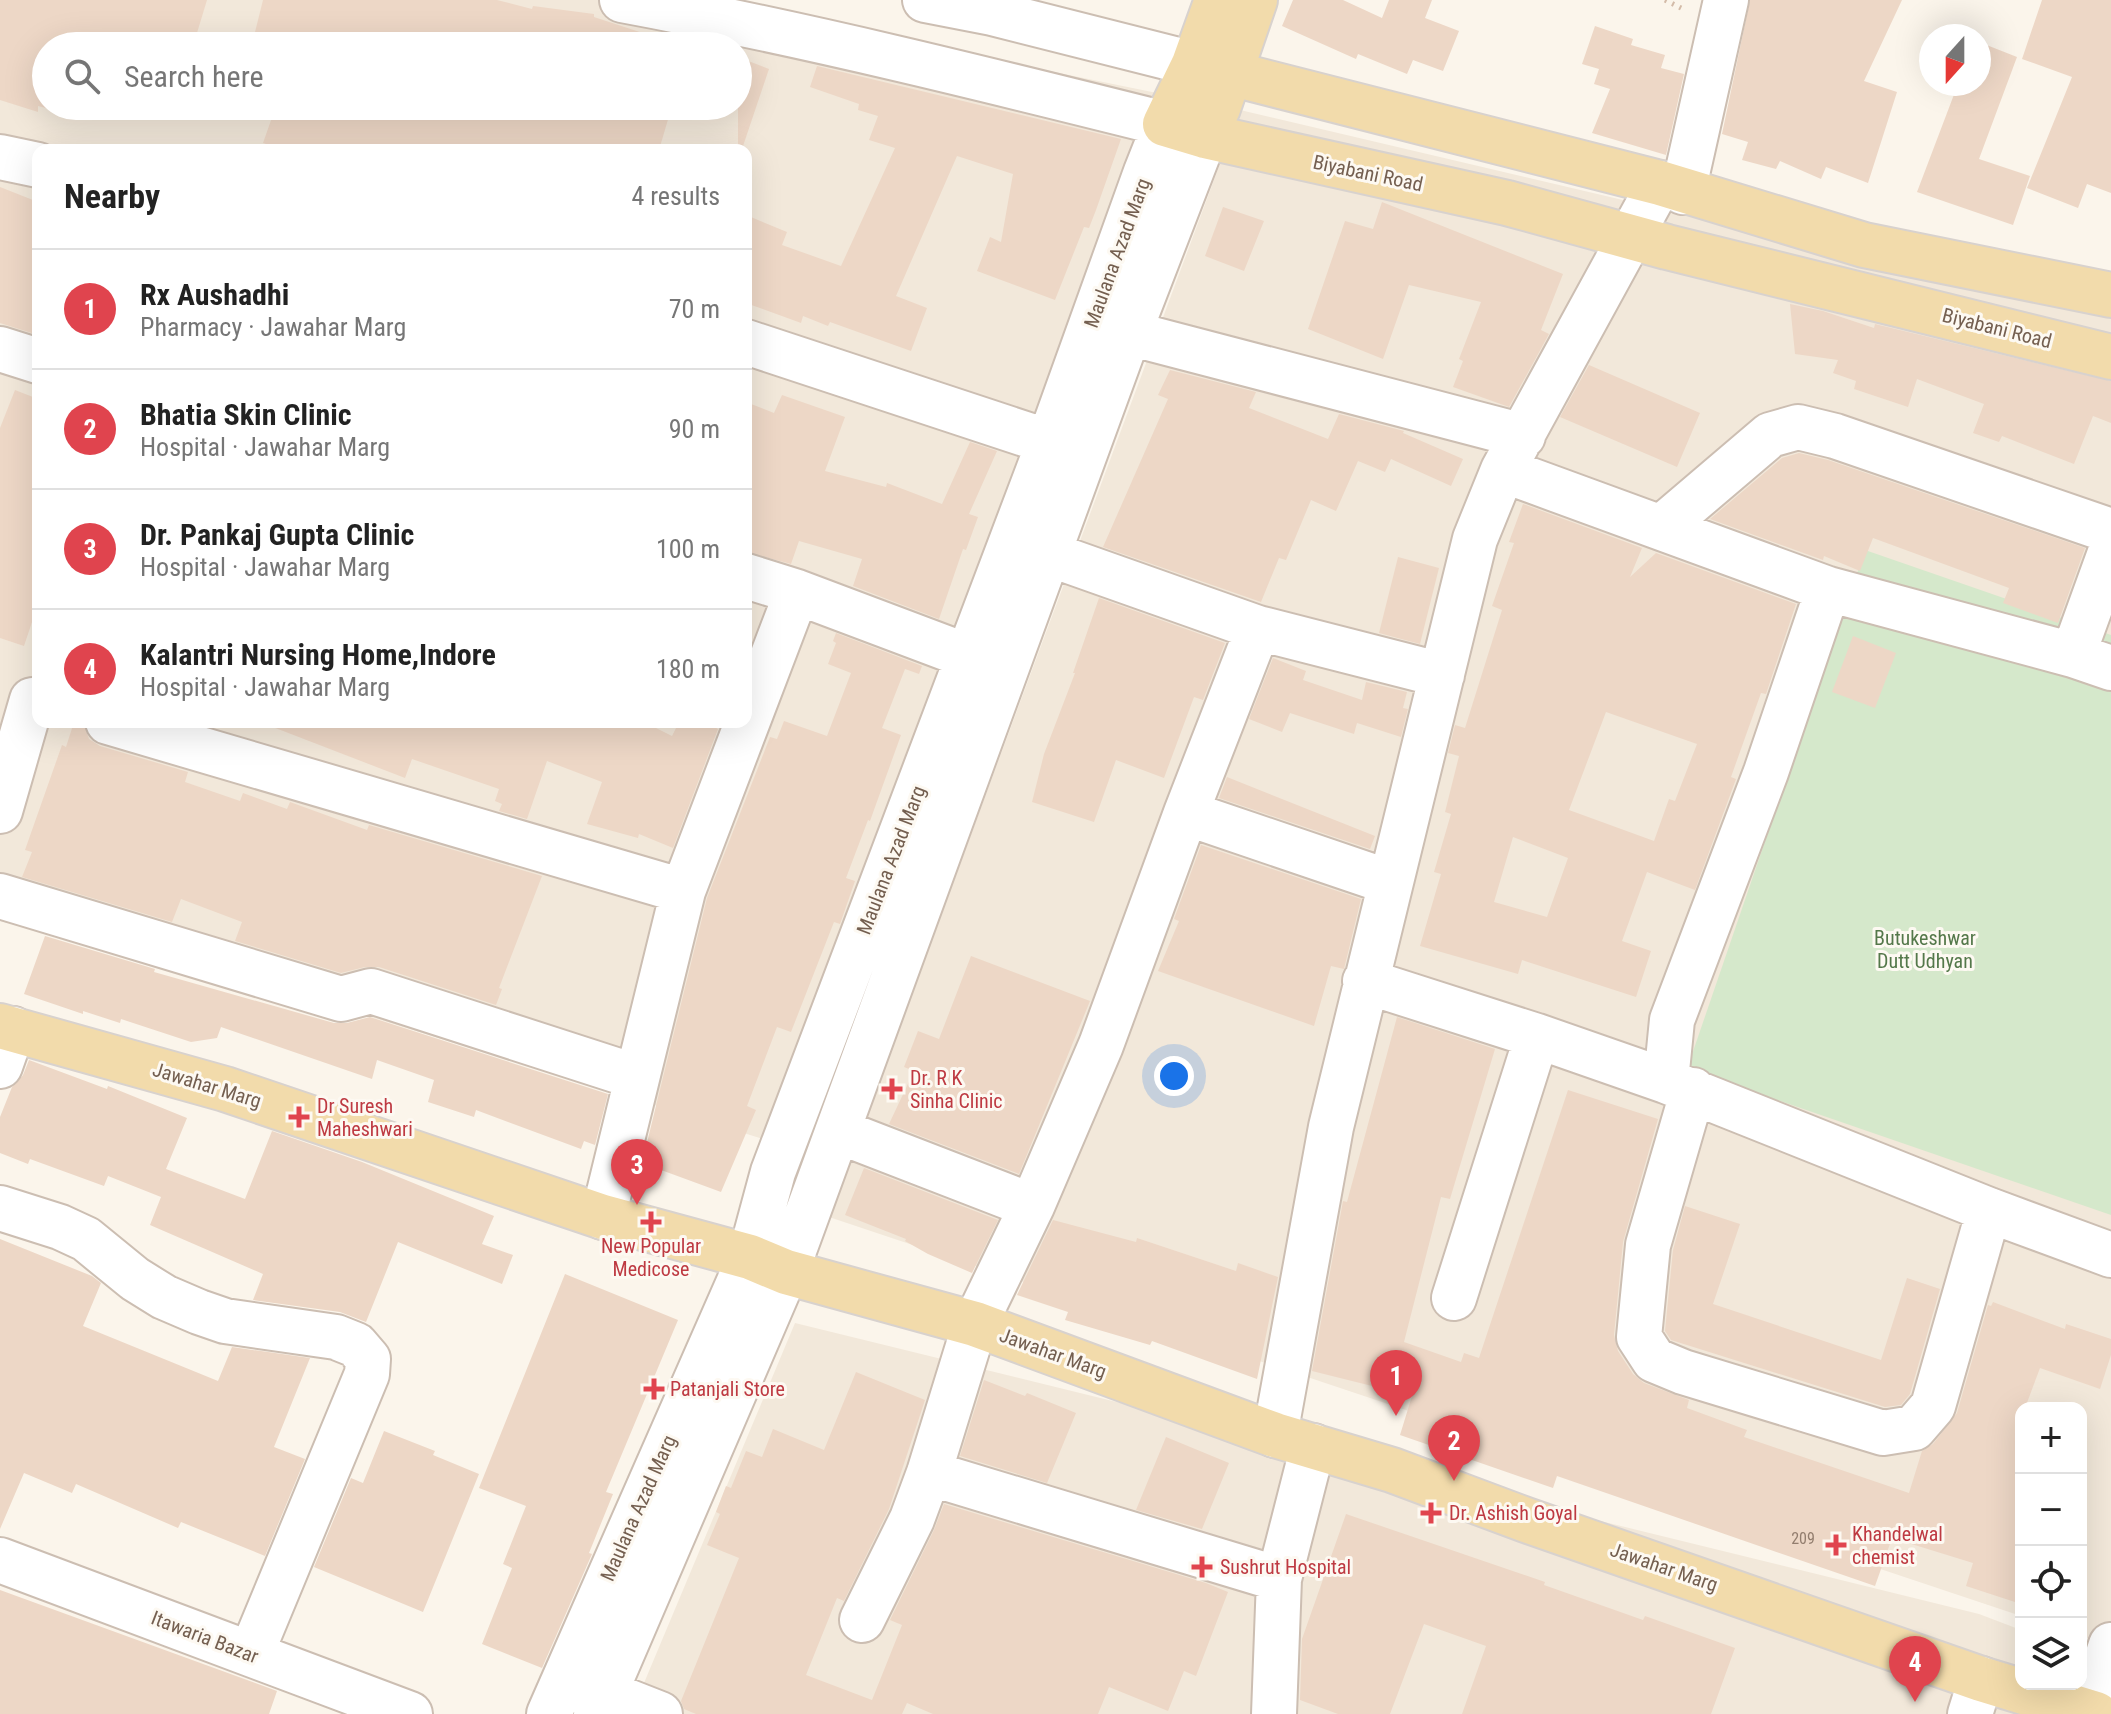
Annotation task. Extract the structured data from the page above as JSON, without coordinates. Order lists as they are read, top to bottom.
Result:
{
  "streets": {
    "main road": ["Biyabani Road", "Maulana Azad Marg", "Jawahar Marg"],
    "street": ["Itawaria Bazar"]
  },
  "crossings": [
    ["Biyabani Road", "Maulana Azad Marg"],
    ["Maulana Azad Marg", "Jawahar Marg"]
  ],
  "parks": ["Butukeshwar Dutt Udhyan"],
  "places": {
    "health": [
      "Dr. R K Sinha Clinic",
      "Dr Suresh Maheshwari",
      "New Popular Medicose",
      "Patanjali Store",
      "Dr. Ashish Goyal",
      "Khandelwal chemist",
      "Sushrut Hospital"
    ]
  },
  "house_numbers": ["209"],
  "north": "bottom",
  "page": {
    "search": "Search here",
    "heading": ["Nearby", "4 results"],
    "list": [
      {
        "mark": "1",
        "name": "Rx Aushadhi",
        "note": "Pharmacy · Jawahar Marg",
        "value": "70 m"
      },
      {
        "mark": "2",
        "name": "Bhatia Skin Clinic",
        "note": "Hospital · Jawahar Marg",
        "value": "90 m"
      },
      {
        "mark": "3",
        "name": "Dr. Pankaj Gupta Clinic",
        "note": "Hospital · Jawahar Marg",
        "value": "100 m"
      },
      {
        "mark": "4",
        "name": "Kalantri Nursing Home,Indore",
        "note": "Hospital · Jawahar Marg",
        "value": "180 m"
      }
    ],
    "pins": [
      "3",
      "1",
      "2",
      "4"
    ],
    "map_buttons": ["+", "−"]
  }
}
